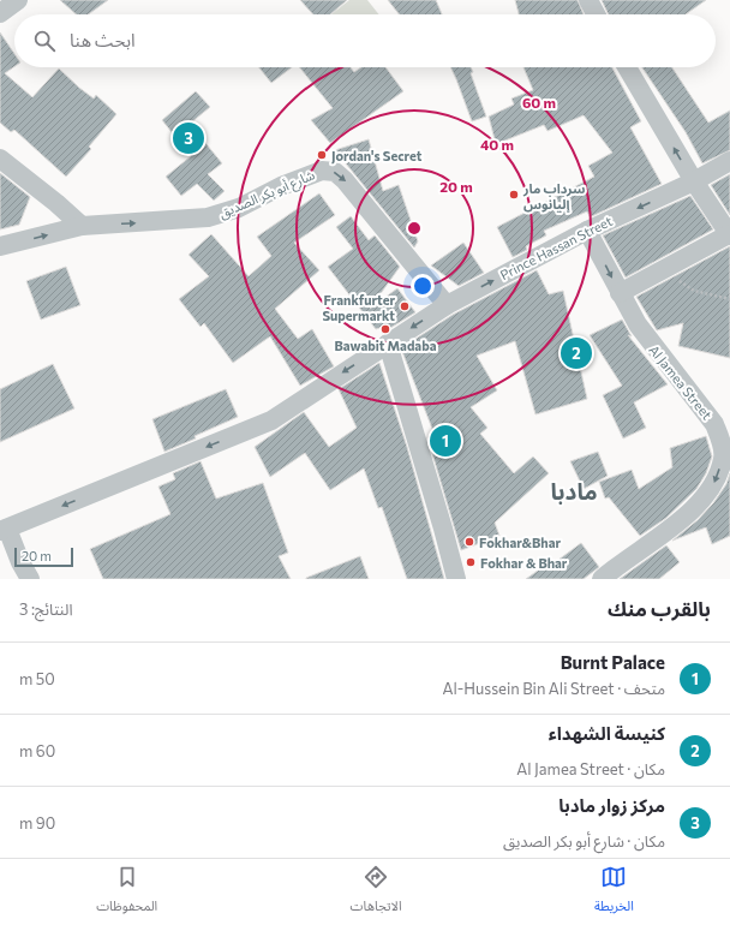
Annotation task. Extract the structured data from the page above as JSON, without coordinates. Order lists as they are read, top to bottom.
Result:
{
  "streets": {
    "street": ["شارع أبو بكر الصديق", "Prince Hassan Street", "Al Jamea Street"]
  },
  "crossings": [
    ["شارع أبو بكر الصديق", "Prince Hassan Street"],
    ["Prince Hassan Street", "Al Jamea Street"]
  ],
  "one_way": ["شارع أبو بكر الصديق"],
  "districts": ["مادبا"],
  "places": [
    "Jordan's Secret",
    "سرداب مار إليانوس",
    "Frankfurter Supermarkt",
    "Bawabit Madaba",
    "Fokhar&Bhar",
    "Fokhar & Bhar"
  ],
  "scale_bar": "20 m",
  "page": {
    "search": "ابحث هنا",
    "pins": ["3", "2", "1"],
    "scale": "20 m",
    "heading": ["بالقرب منك", "النتائج: 3"],
    "list": [
      {
        "mark": "1",
        "name": "Burnt Palace",
        "note": "متحف · Al-Hussein Bin Ali Street",
        "value": "50 m"
      },
      {
        "mark": "2",
        "name": "كنيسة الشهداء",
        "note": "مكان · Al Jamea Street",
        "value": "60 m"
      },
      {
        "mark": "3",
        "name": "مركز زوار مادبا",
        "note": "مكان · شارع أبو بكر الصديق",
        "value": "90 m"
      }
    ],
    "nav": ["الخريطة", "الاتجاهات", "المحفوظات"]
  },
  "rings": ["60 m", "40 m", "20 m"]
}
